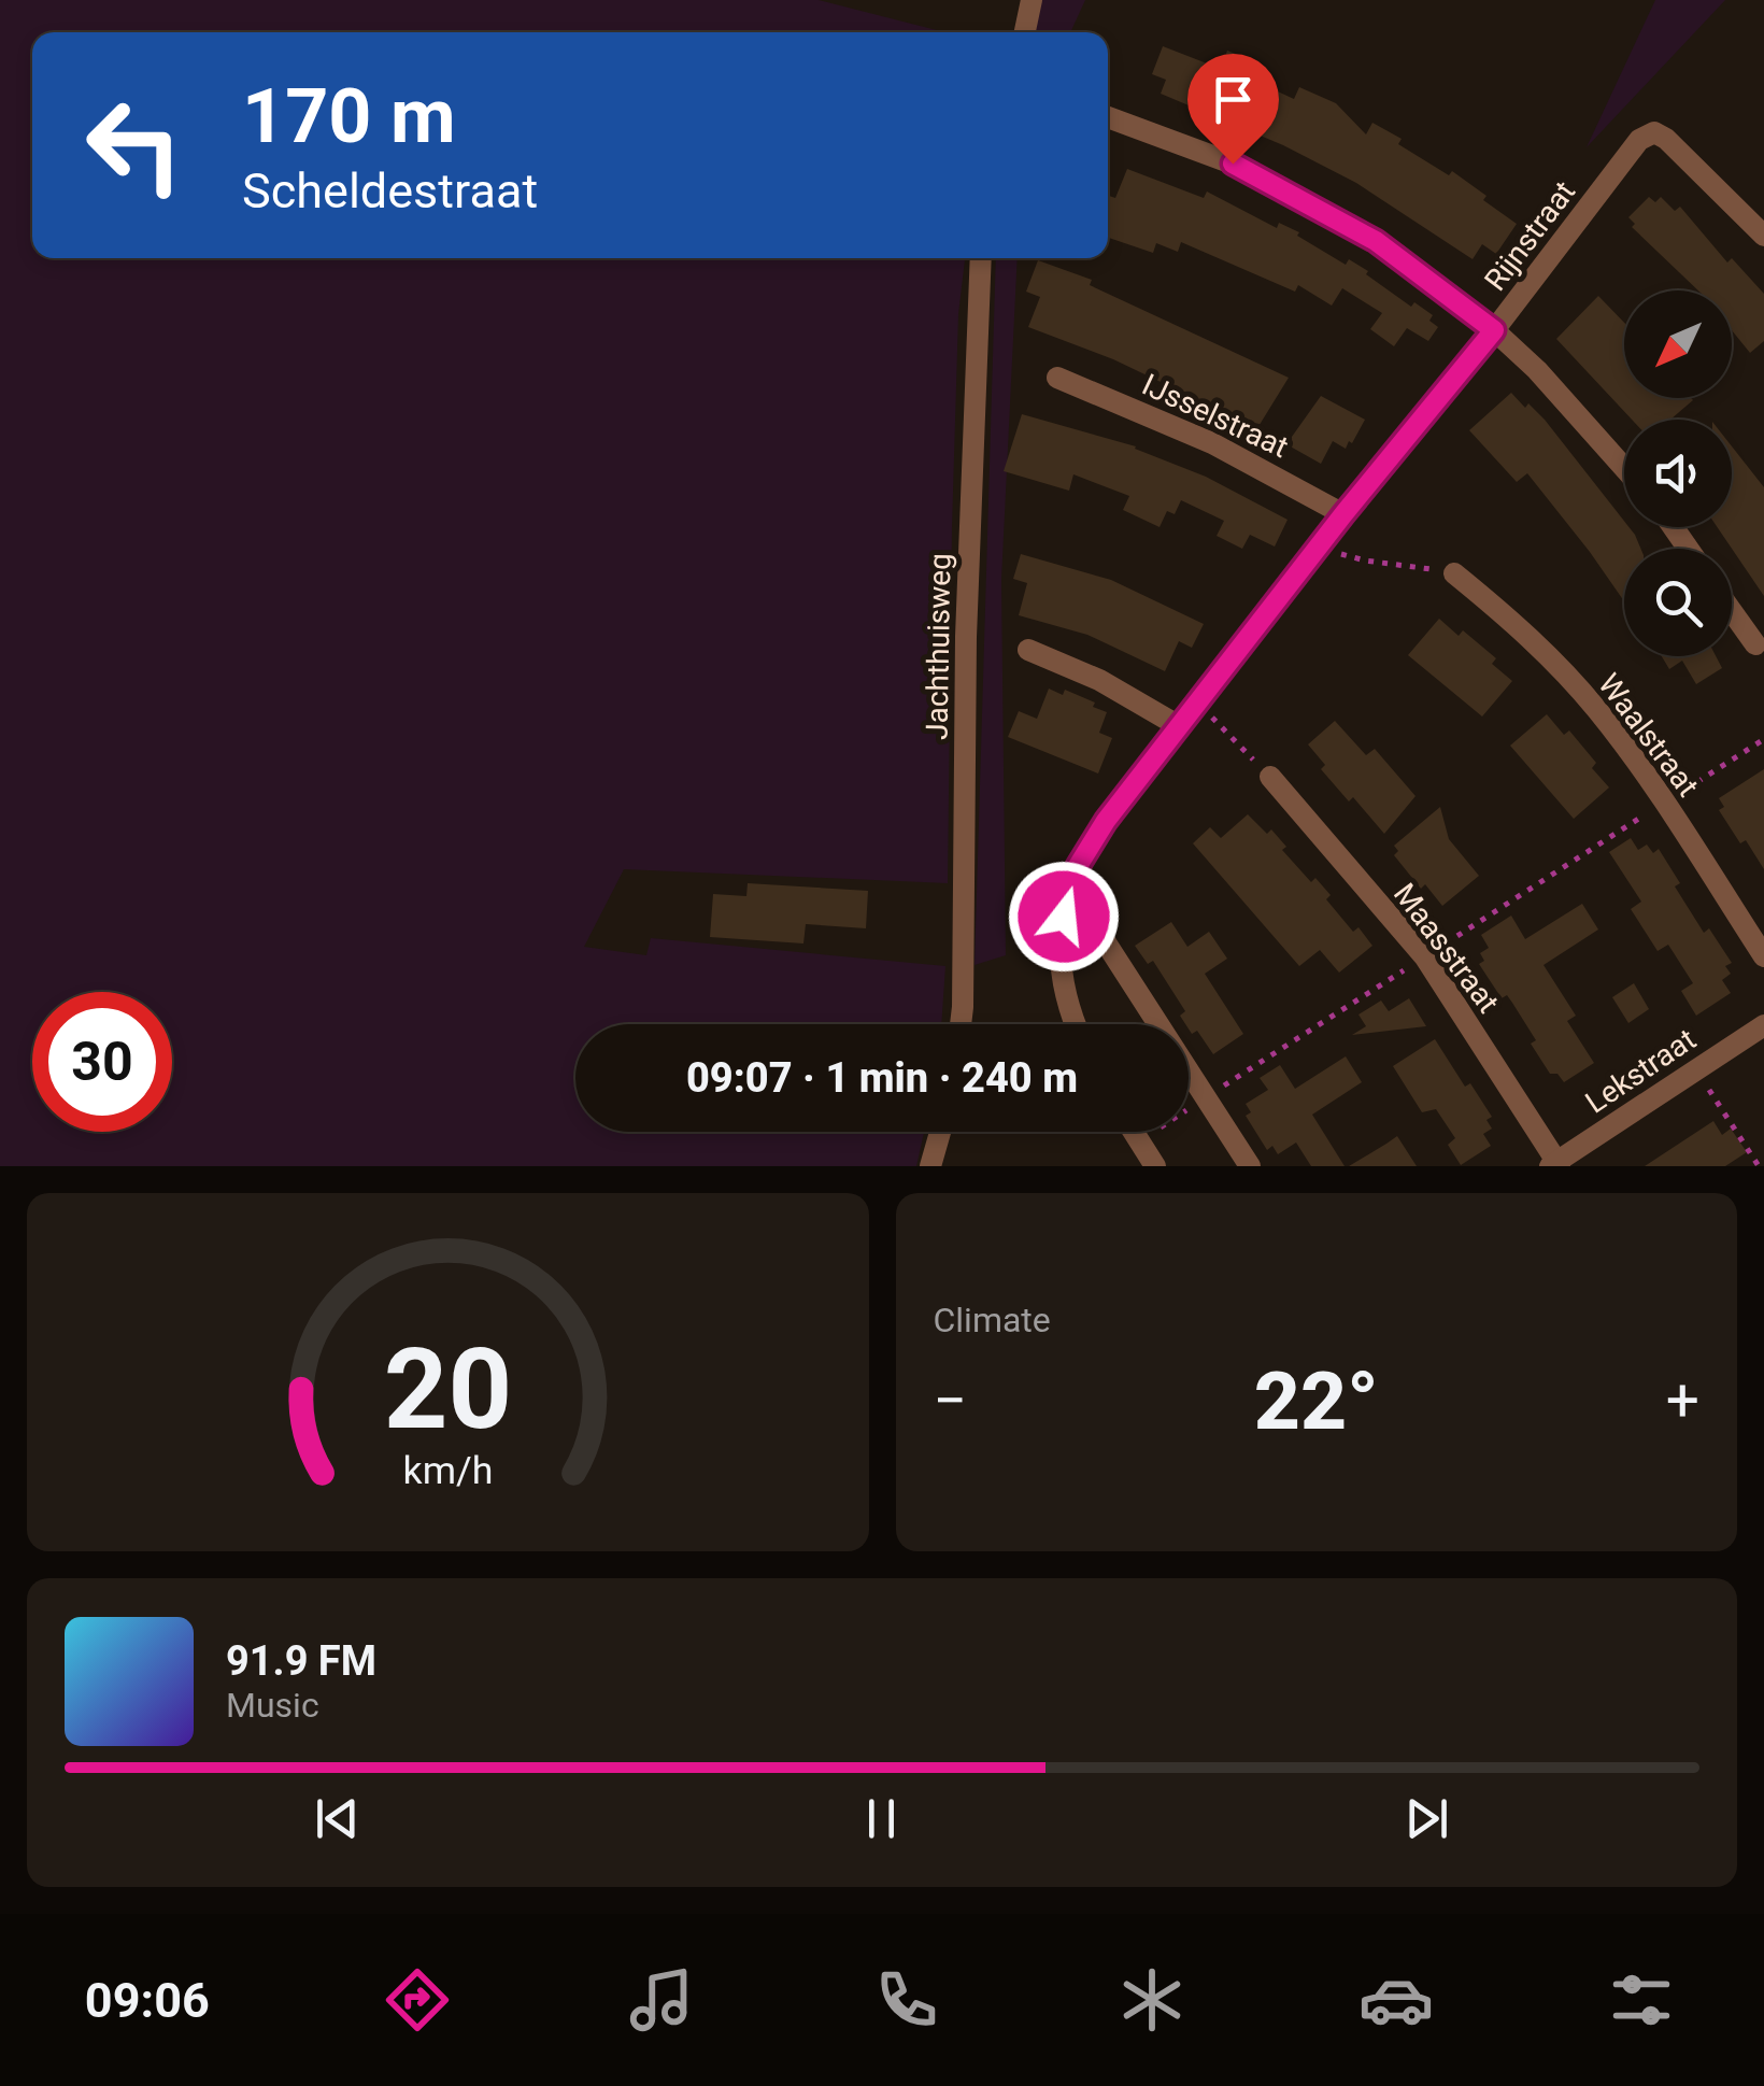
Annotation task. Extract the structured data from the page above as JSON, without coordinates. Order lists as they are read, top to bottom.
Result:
{
  "streets": {
    "street": [
      "Rijnstraat",
      "IJsselstraat",
      "Jachthuisweg",
      "Waalstraat",
      "Maasstraat",
      "Lekstraat"
    ]
  },
  "crossings": [
    ["Rijnstraat", "IJsselstraat"],
    ["Maasstraat", "Lekstraat"]
  ],
  "north": "bottom left",
  "page": {
    "turn": ["170 m", "Scheldestraat"],
    "limit": "30",
    "trip": "09:07 · 1 min · 240 m",
    "tile": "Climate",
    "heat": ["−", "22°", "+"],
    "song": ["91.9 FM", "Music"],
    "tabs": "09:06",
    "gauge": ["20", "km/h"]
  }
}
